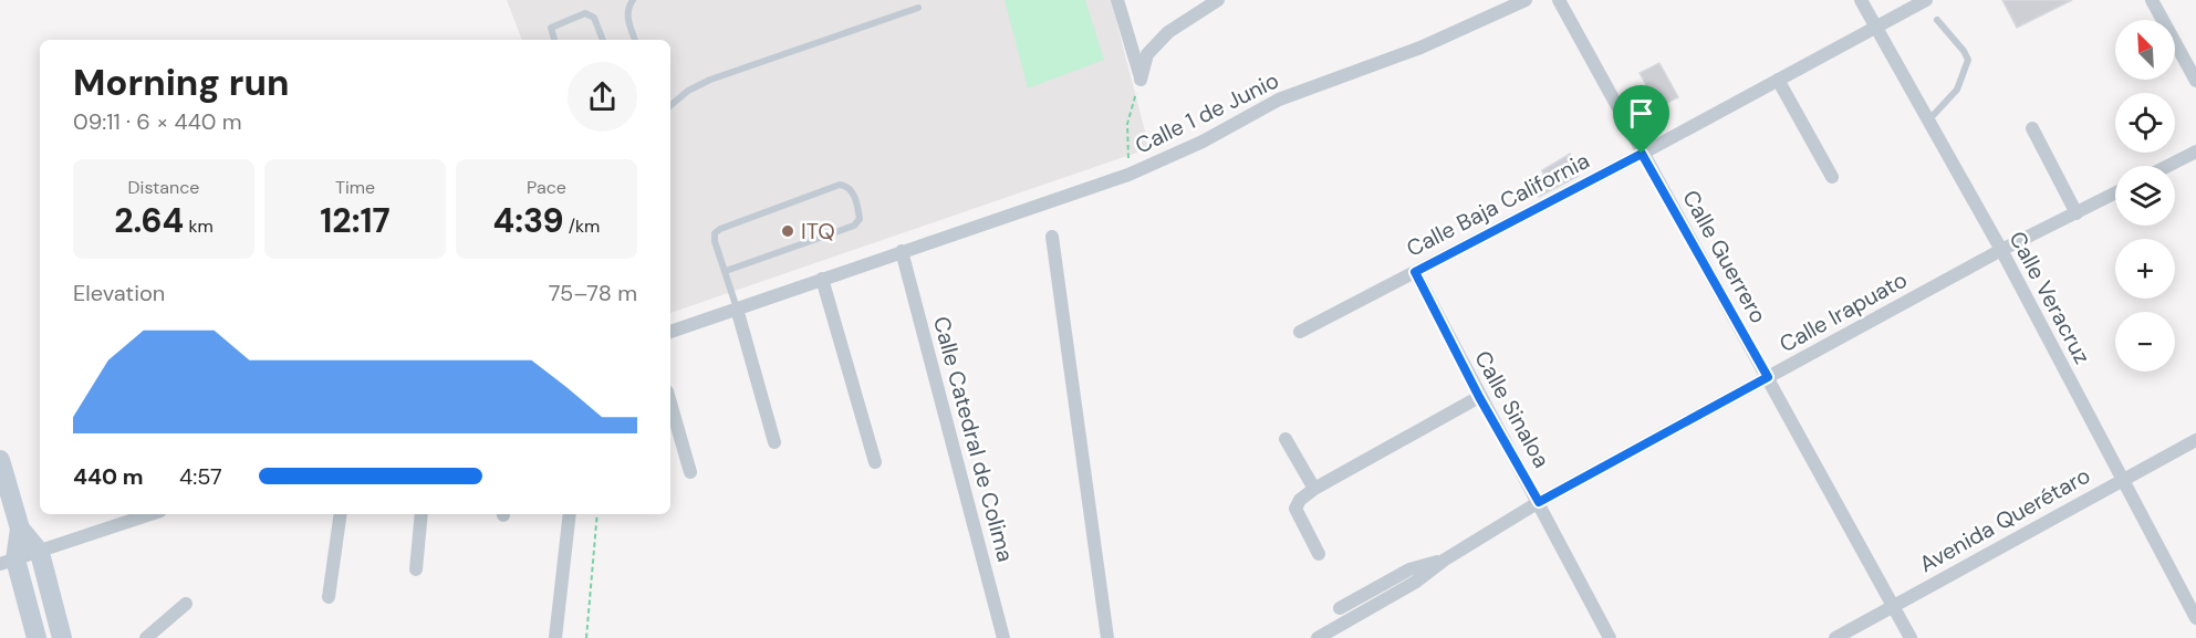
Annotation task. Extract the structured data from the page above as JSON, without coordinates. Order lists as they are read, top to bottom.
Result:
{
  "streets": {
    "street": [
      "Calle 1 de Junio",
      "Calle Baja California",
      "Calle Guerrero",
      "Calle Veracruz",
      "Calle Irapuato",
      "Calle Sinaloa",
      "Calle Catedral de Colima",
      "Avenida Querétaro"
    ]
  },
  "crossings": [
    ["Calle 1 de Junio", "Calle Catedral de Colima"],
    ["Calle Baja California", "Calle Guerrero"],
    ["Calle Baja California", "Calle Veracruz"],
    ["Calle Baja California", "Calle Sinaloa"],
    ["Calle Guerrero", "Calle Irapuato"],
    ["Calle Guerrero", "Avenida Querétaro"],
    ["Calle Veracruz", "Calle Irapuato"],
    ["Calle Veracruz", "Avenida Querétaro"],
    ["Calle Irapuato", "Calle Sinaloa"]
  ],
  "places": ["ITQ"],
  "north": "top left",
  "page": {
    "map_buttons": ["+", "−"],
    "heading": ["Morning run", "09:11 · 6 × 440 m"],
    "stats": [
      ["Distance", "2.64 km"],
      ["Time", "12:17"],
      ["Pace", "4:39 /km"]
    ],
    "chart": ["Elevation", "75–78 m"],
    "list": [
      {
        "name": "440 m",
        "note": "4:57"
      }
    ]
  }
}
